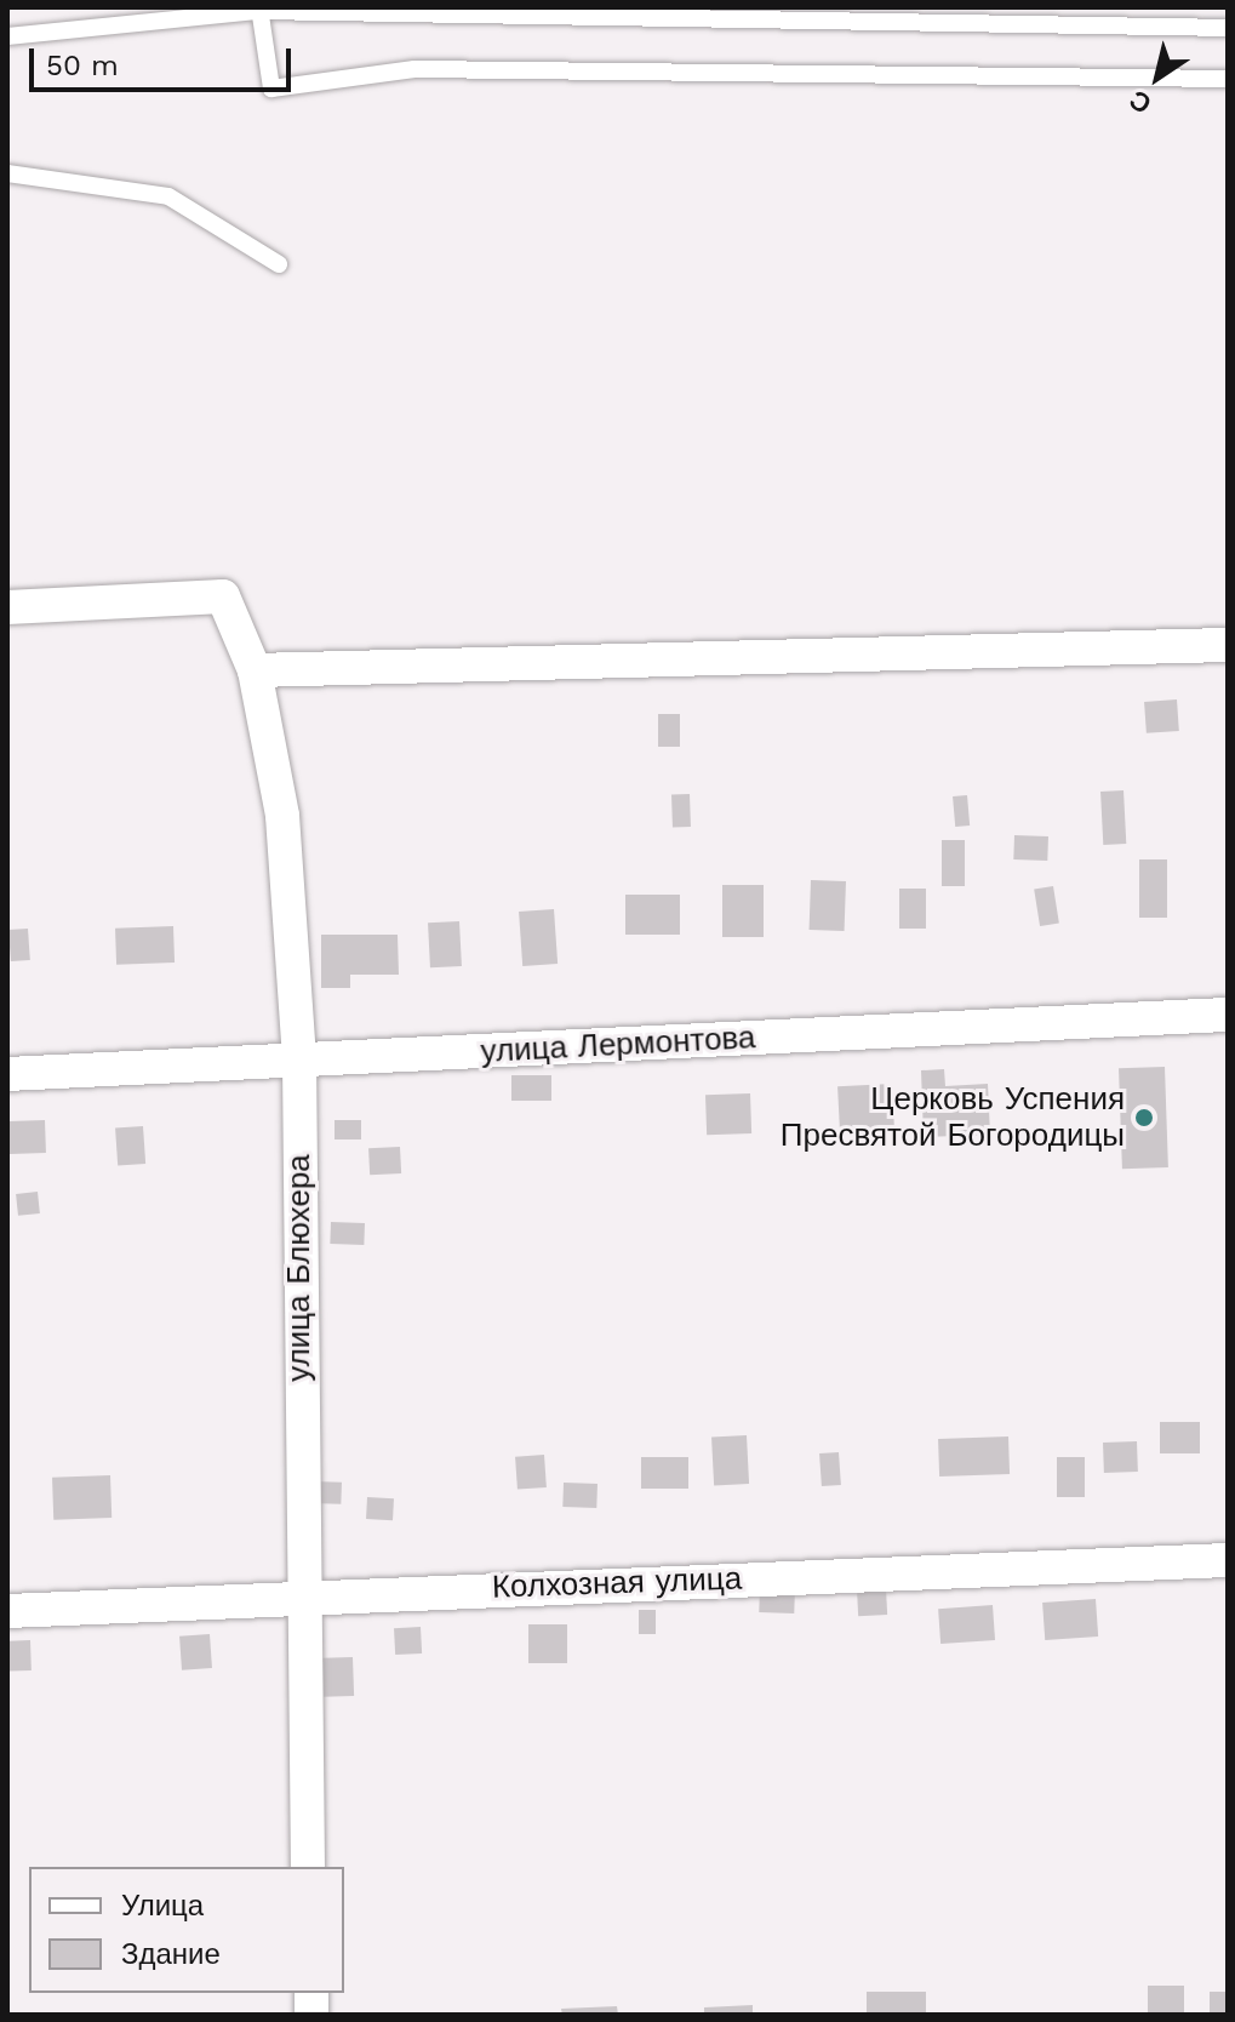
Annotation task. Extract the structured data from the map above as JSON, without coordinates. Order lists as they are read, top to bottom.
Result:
{
  "streets": {
    "street": ["улица Лермонтова", "улица Блюхера", "Колхозная улица"]
  },
  "crossings": [
    ["улица Лермонтова", "улица Блюхера"],
    ["улица Блюхера", "Колхозная улица"]
  ],
  "places": ["Церковь Успения Пресвятой Богородицы"],
  "legend": ["Улица", "Здание"],
  "scale_bar": "50 m",
  "north": "bottom left"
}
